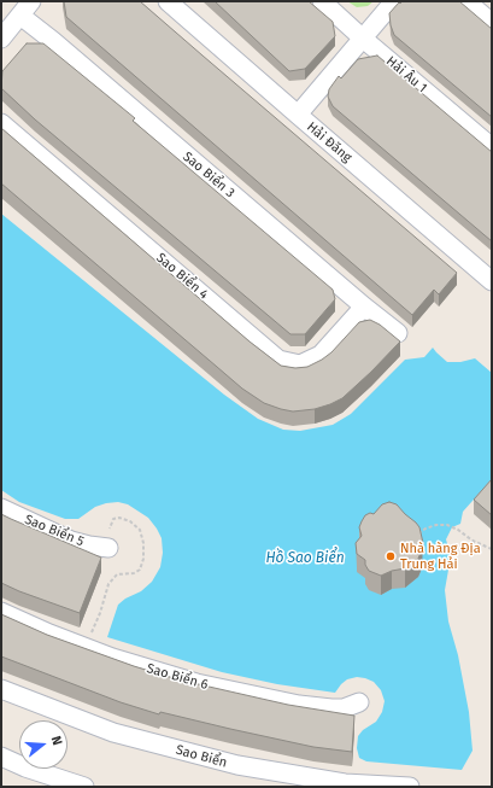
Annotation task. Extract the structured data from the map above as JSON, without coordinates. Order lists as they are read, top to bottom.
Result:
{
  "streets": {
    "lane": [
      "Hải Âu 1",
      "Hải Đăng",
      "Sao Biển 3",
      "Sao Biển 4",
      "Sao Biển 5",
      "Sao Biển 6",
      "Sao Biển"
    ]
  },
  "crossings": [
    ["Sao Biển 3", "Sao Biển 4"]
  ],
  "water": ["Hồ Sao Biển"],
  "places": ["Nhà hàng Địa Trung Hải"],
  "north": "right"
}
